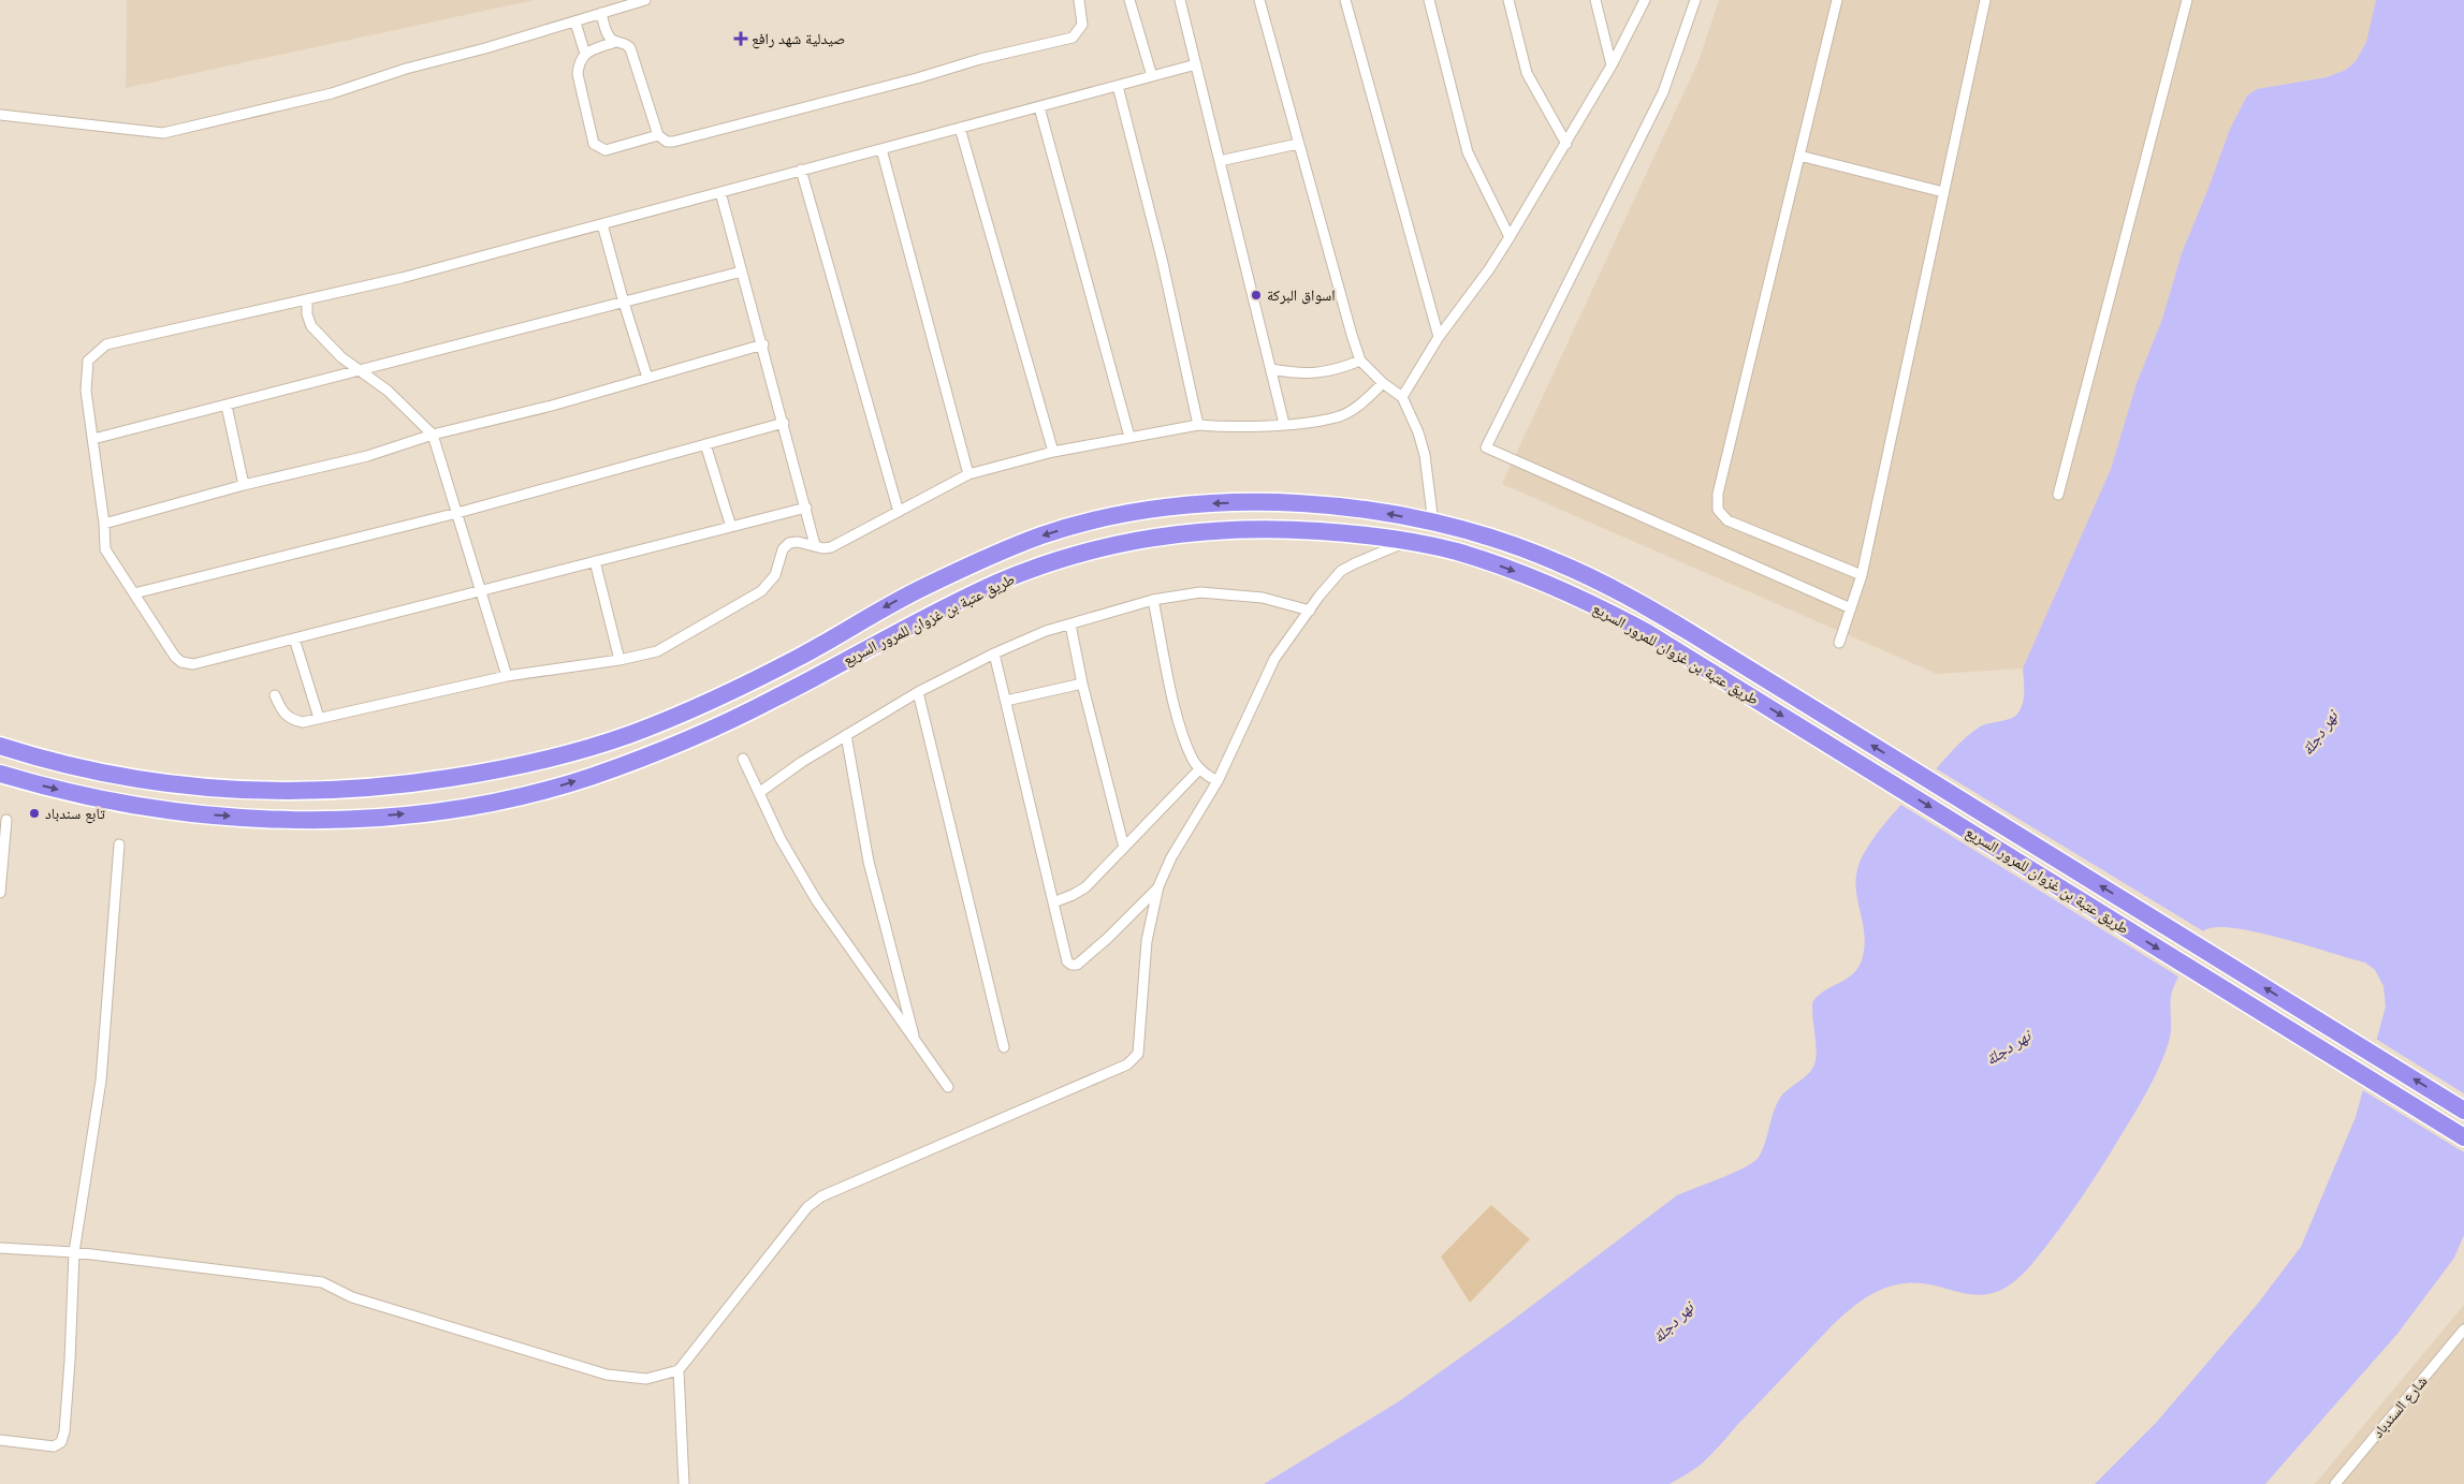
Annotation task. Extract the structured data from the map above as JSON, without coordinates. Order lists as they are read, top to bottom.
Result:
{
  "streets": {
    "highway": ["طريق عتبة بن غزوان للمرور السريع"],
    "street": ["شارع السندباد"]
  },
  "water": ["نهر دجلة"],
  "places": {
    "health": ["صيدلية شهد رافع"],
    "other": ["اسواق البركة", "تابع سندباد"]
  }
}
